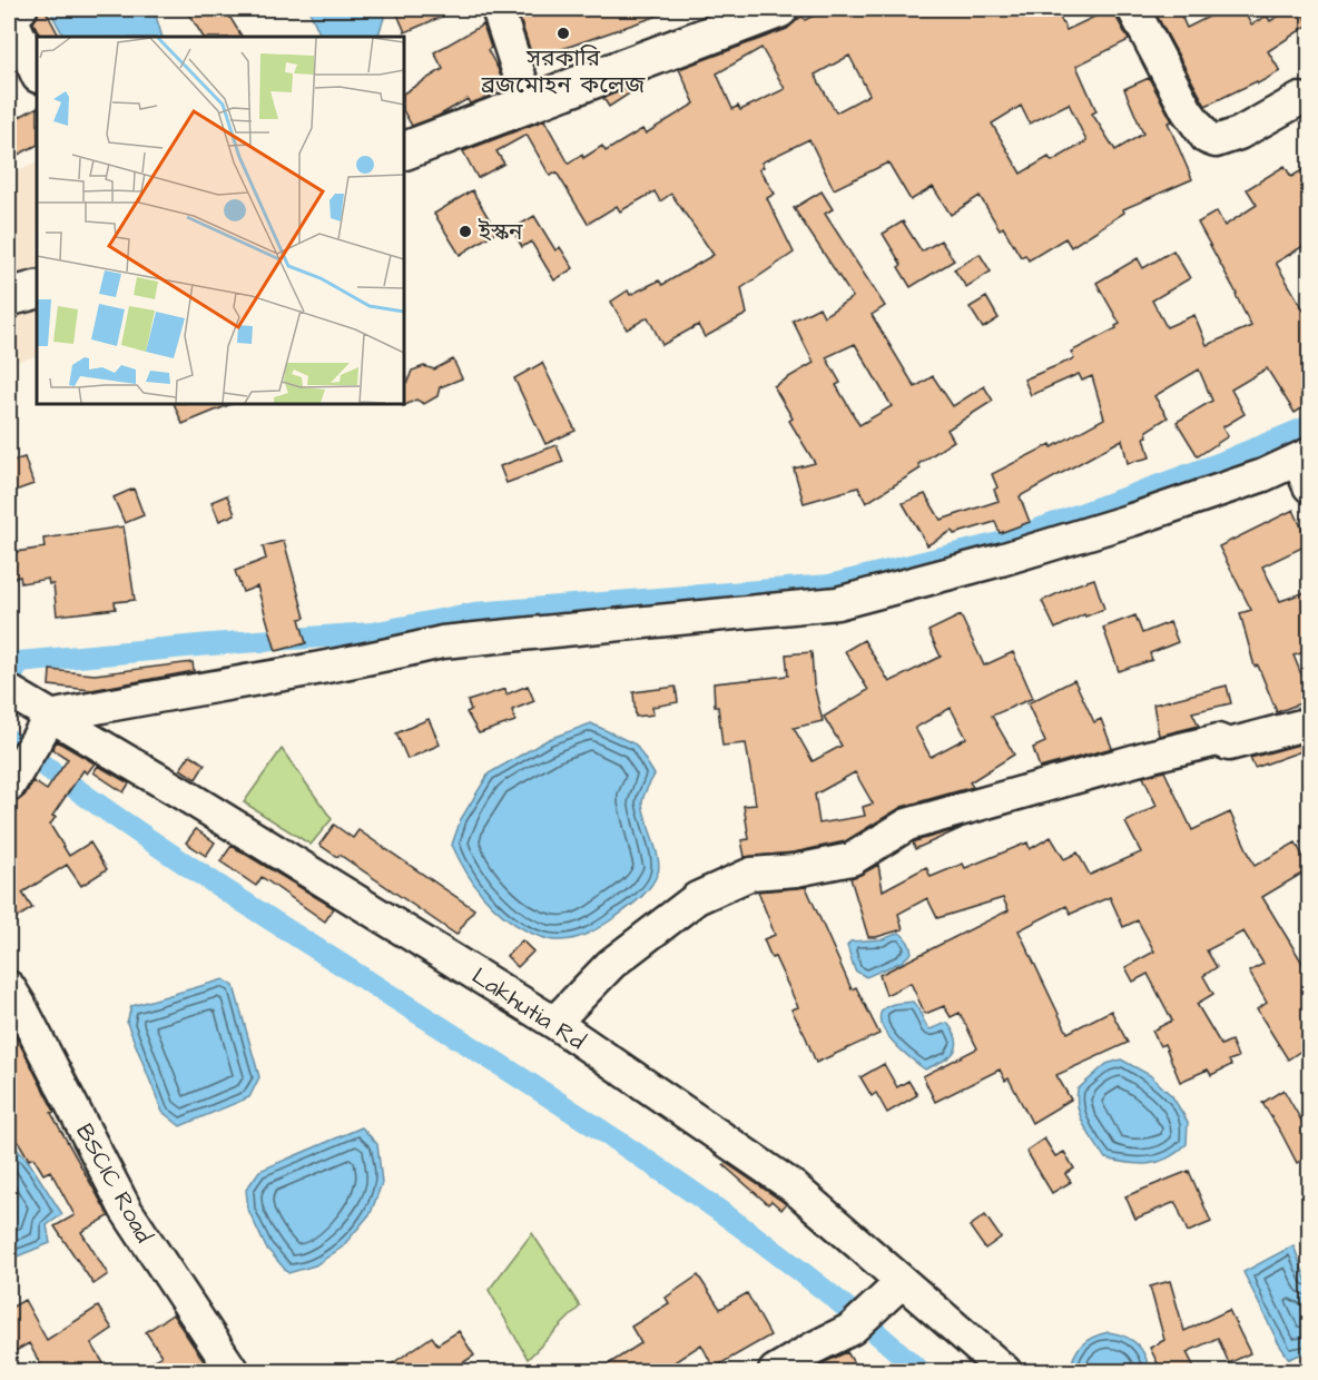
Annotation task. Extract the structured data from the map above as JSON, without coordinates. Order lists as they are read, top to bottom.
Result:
{
  "streets": {
    "street": ["Lakhutia Rd", "BSCIC Road"]
  },
  "places": ["সরকারি ব্রজমোহন কলেজ", "ইস্কন"]
}
